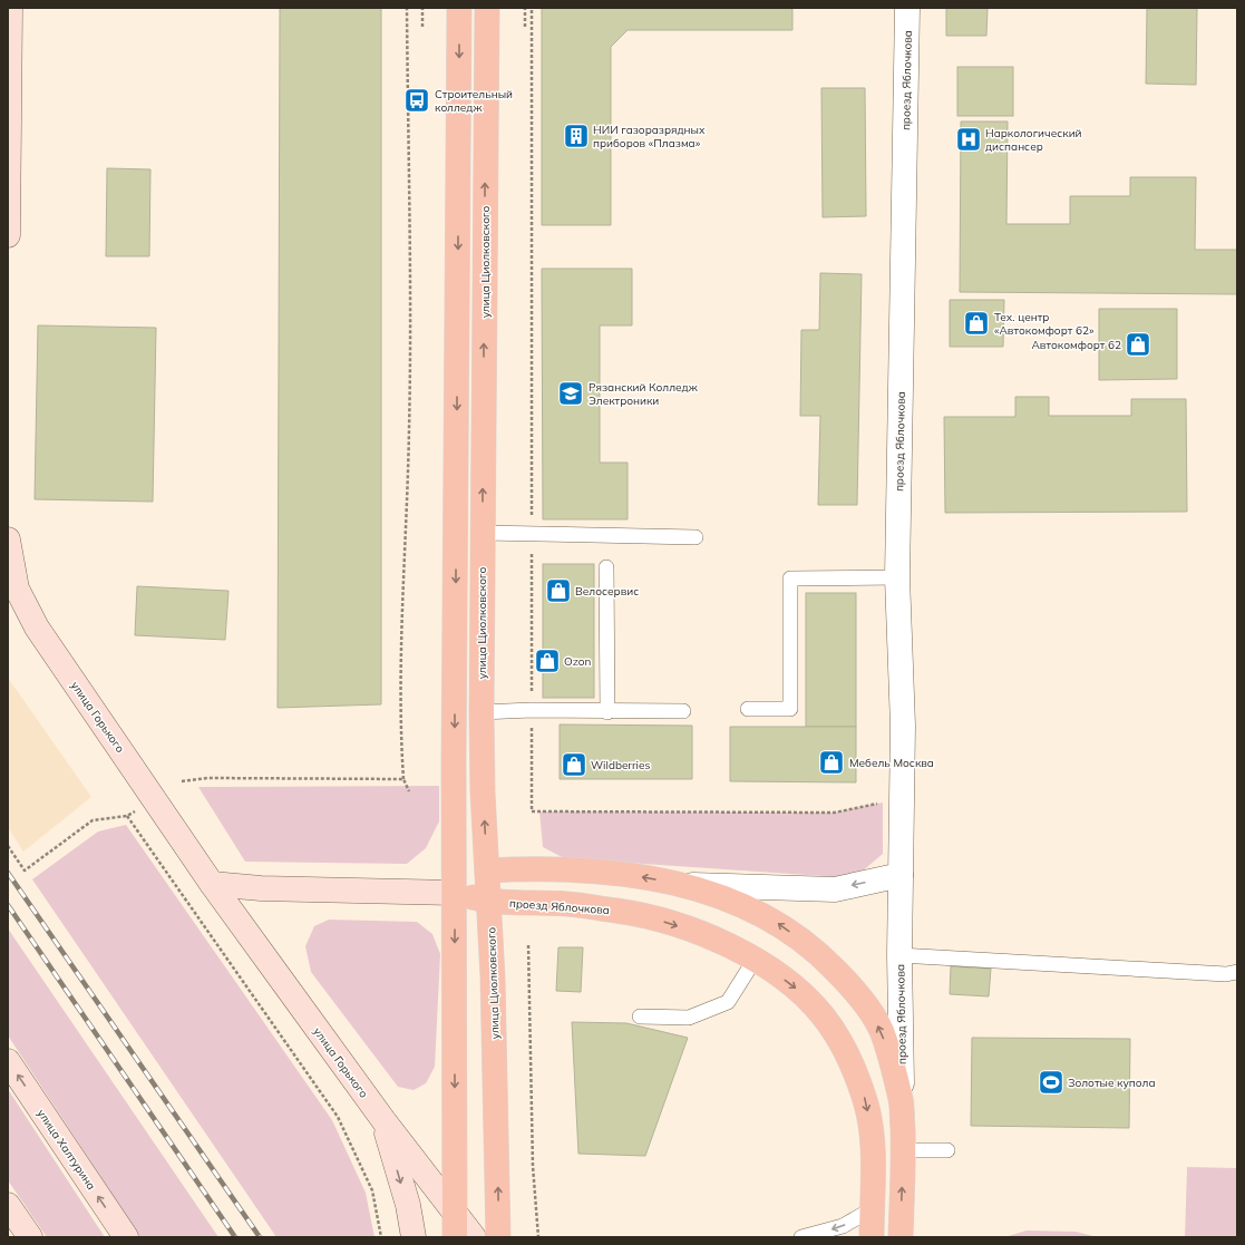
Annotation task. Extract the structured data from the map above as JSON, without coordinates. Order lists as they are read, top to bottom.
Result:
{
  "streets": {
    "main road": ["проезд Яблочкова", "улица Циолковского"],
    "street": ["улица Горького", "улица Халтурина"]
  },
  "crossings": [
    ["проезд Яблочкова", "улица Циолковского"]
  ],
  "one_way": ["улица Халтурина"],
  "places": {
    "bus stop": ["Строительный колледж"],
    "building": ["НИИ газоразрядных приборов «Плазма»"],
    "hospital": ["Наркологический диспансер"],
    "shop": [
      "Тех. центр «Автокомфорт 62»",
      "Автокомфорт 62",
      "Велосервис",
      "Ozon",
      "Мебель Москва",
      "Wildberries"
    ],
    "school or university": ["Рязанский Колледж Электроники"],
    "sports": ["Золотые купола"]
  }
}
